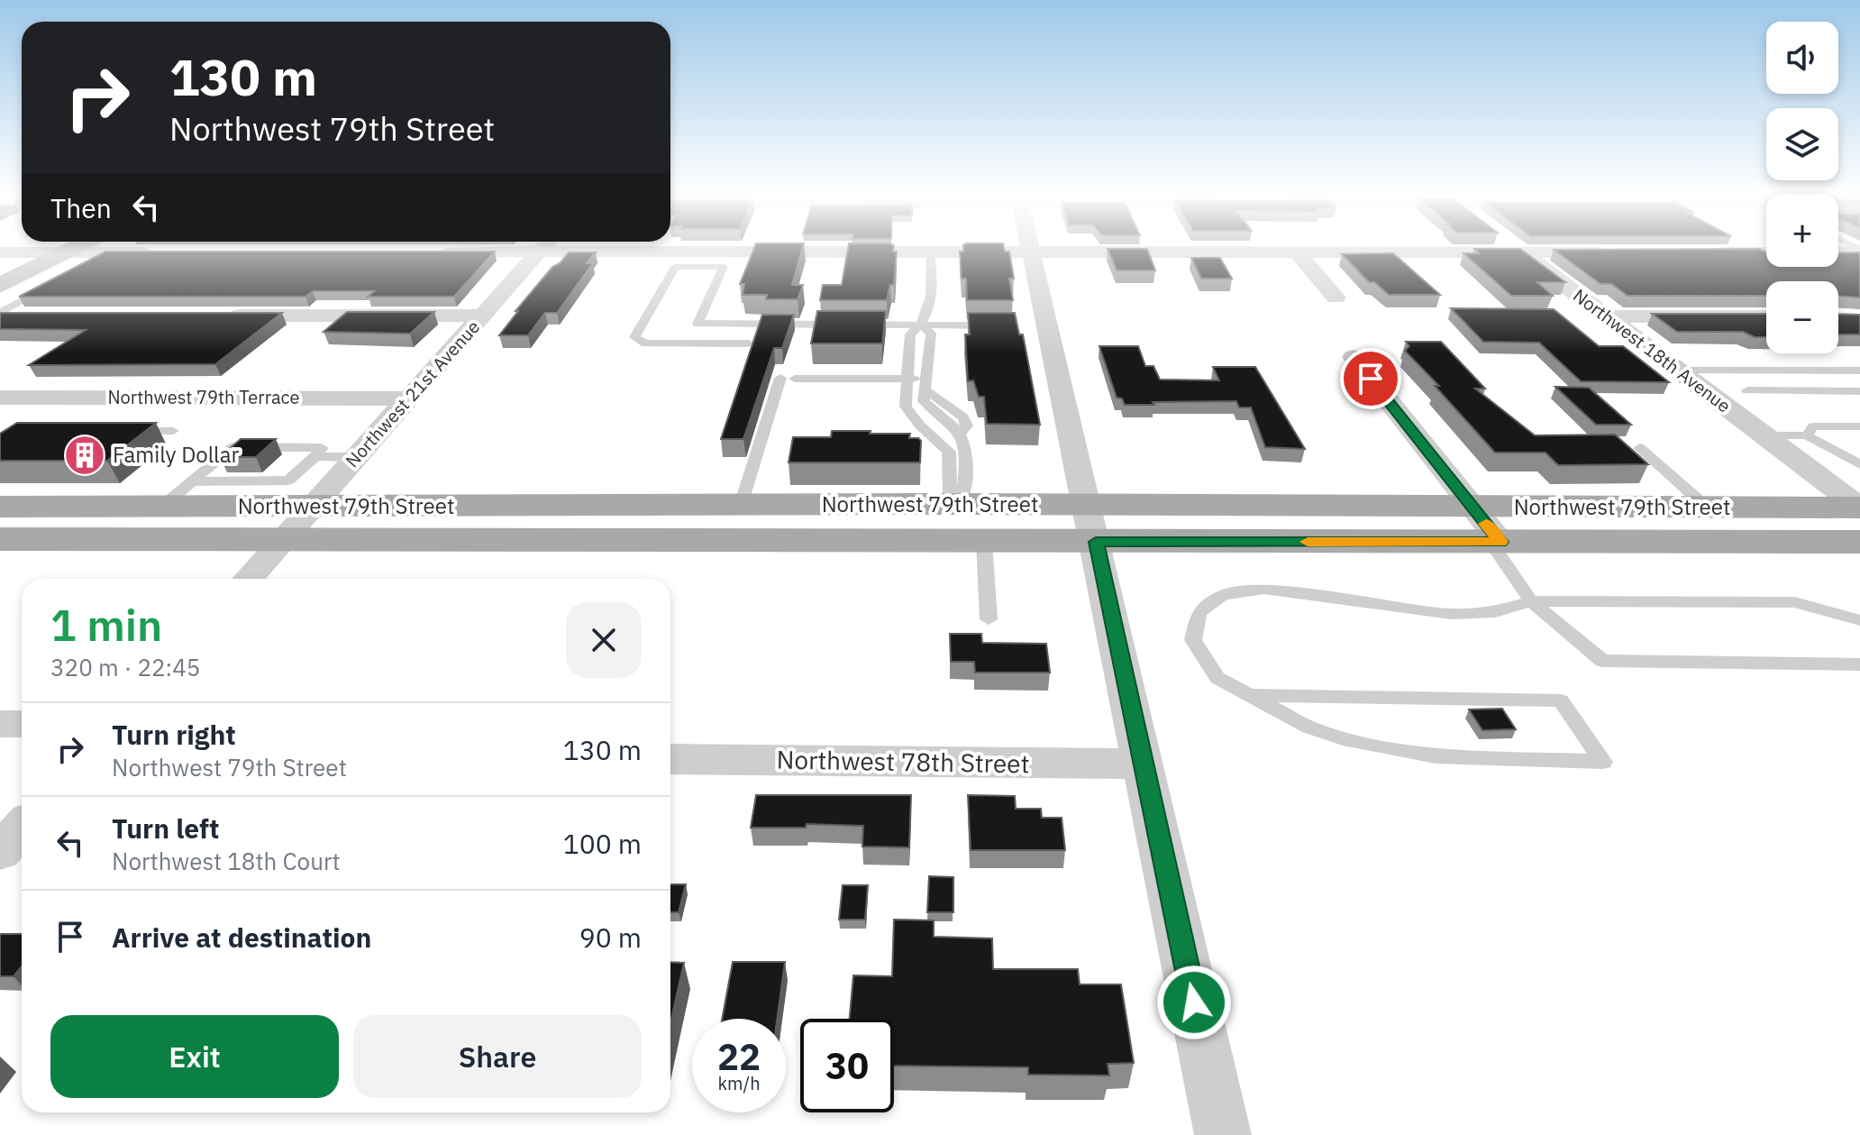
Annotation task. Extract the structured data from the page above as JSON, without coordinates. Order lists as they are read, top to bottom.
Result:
{
  "streets": {
    "main road": ["Northwest 79th Street"],
    "street": [
      "Northwest 18th Avenue",
      "Northwest 21st Avenue",
      "Northwest 79th Terrace",
      "Northwest 78th Street"
    ]
  },
  "crossings": [
    ["Northwest 18th Avenue", "Northwest 79th Street"],
    ["Northwest 21st Avenue", "Northwest 79th Terrace"],
    ["Northwest 21st Avenue", "Northwest 79th Street"]
  ],
  "places": {
    "building": ["Family Dollar"]
  },
  "page": {
    "map_buttons": ["+", "−"],
    "turn": ["130 m", "Northwest 79th Street"],
    "then": "Then",
    "heading": ["1 min", "320 m · 22:45"],
    "list": [
      {
        "name": "Turn right",
        "note": "Northwest 79th Street",
        "value": "130 m"
      },
      {
        "name": "Turn left",
        "note": "Northwest 18th Court",
        "value": "100 m"
      },
      {
        "name": "Arrive at destination",
        "value": "90 m"
      }
    ],
    "buttons": ["Exit", "Share"],
    "speed": "22 km/h",
    "limit": "30"
  }
}
